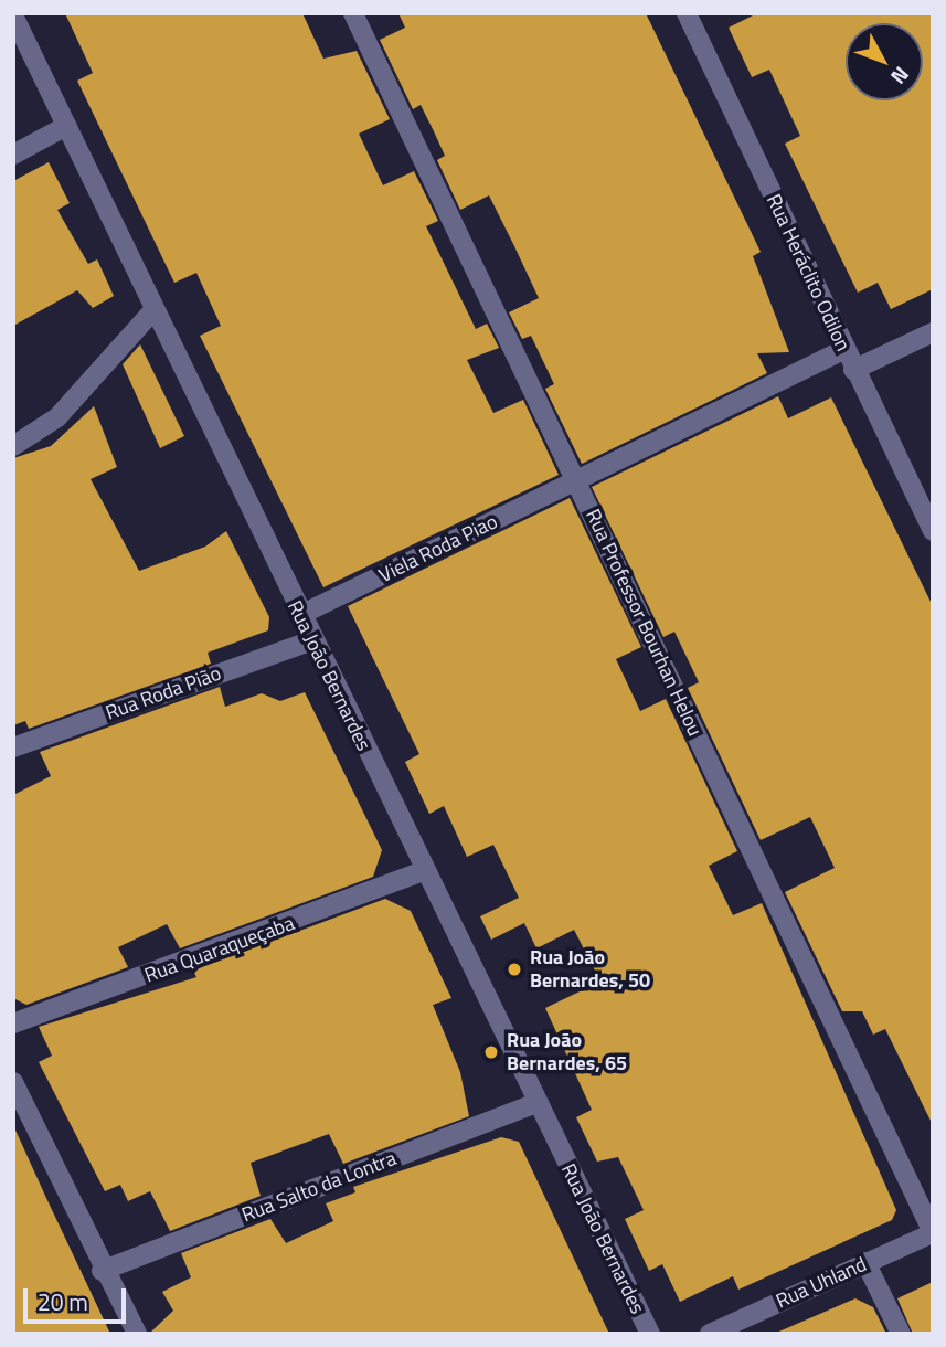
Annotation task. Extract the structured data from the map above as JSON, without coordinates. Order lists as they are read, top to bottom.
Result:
{
  "streets": {
    "street": [
      "Rua Heráclito Odilon",
      "Viela Roda Piao",
      "Rua Professor Bourhan Helou",
      "Rua João Bernardes",
      "Rua Roda Pião",
      "Rua Quaraqueçaba",
      "Rua Salto da Lontra",
      "Rua Uhland"
    ]
  },
  "crossings": [
    ["Rua Heráclito Odilon", "Viela Roda Piao"],
    ["Viela Roda Piao", "Rua Professor Bourhan Helou"],
    ["Viela Roda Piao", "Rua João Bernardes"],
    ["Rua Professor Bourhan Helou", "Rua Uhland"],
    ["Rua João Bernardes", "Rua Roda Pião"],
    ["Rua João Bernardes", "Rua Quaraqueçaba"],
    ["Rua João Bernardes", "Rua Salto da Lontra"]
  ],
  "places": ["Rua João Bernardes, 50", "Rua João Bernardes, 65"],
  "scale_bar": "20 m",
  "north": "bottom right"
}
